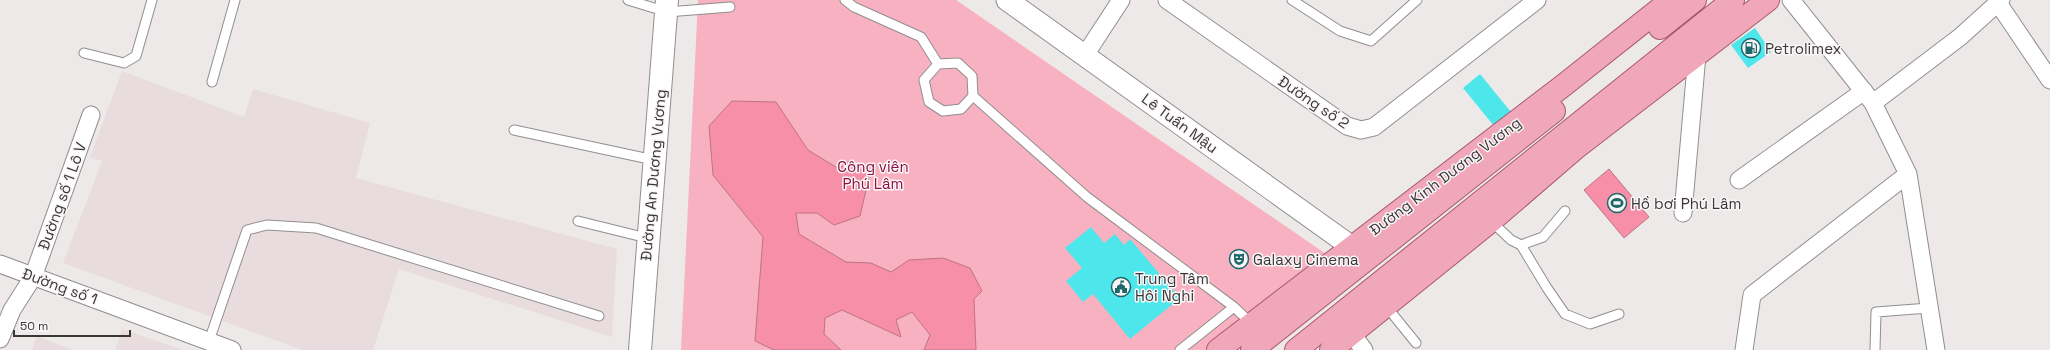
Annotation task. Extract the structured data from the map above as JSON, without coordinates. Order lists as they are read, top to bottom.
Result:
{
  "streets": {
    "main road": ["Đường An Dương Vương", "Đường Kinh Dương Vương"],
    "street": [
      "Đường số 2",
      "Lê Tuấn Mậu",
      "Đường số 1 Lô V",
      "Đường số 1"
    ]
  },
  "crossings": [
    ["Lê Tuấn Mậu", "Đường Kinh Dương Vương"],
    ["Đường số 1 Lô V", "Đường số 1"]
  ],
  "parks": ["Công viên Phú Lâm"],
  "places": {
    "fuel station": ["Petrolimex"],
    "sports": ["Hồ bơi Phú Lâm"],
    "theatre": ["Galaxy Cinema"],
    "public building": ["Trung Tâm Hôi Nghi"]
  },
  "scale_bar": "50 m"
}
